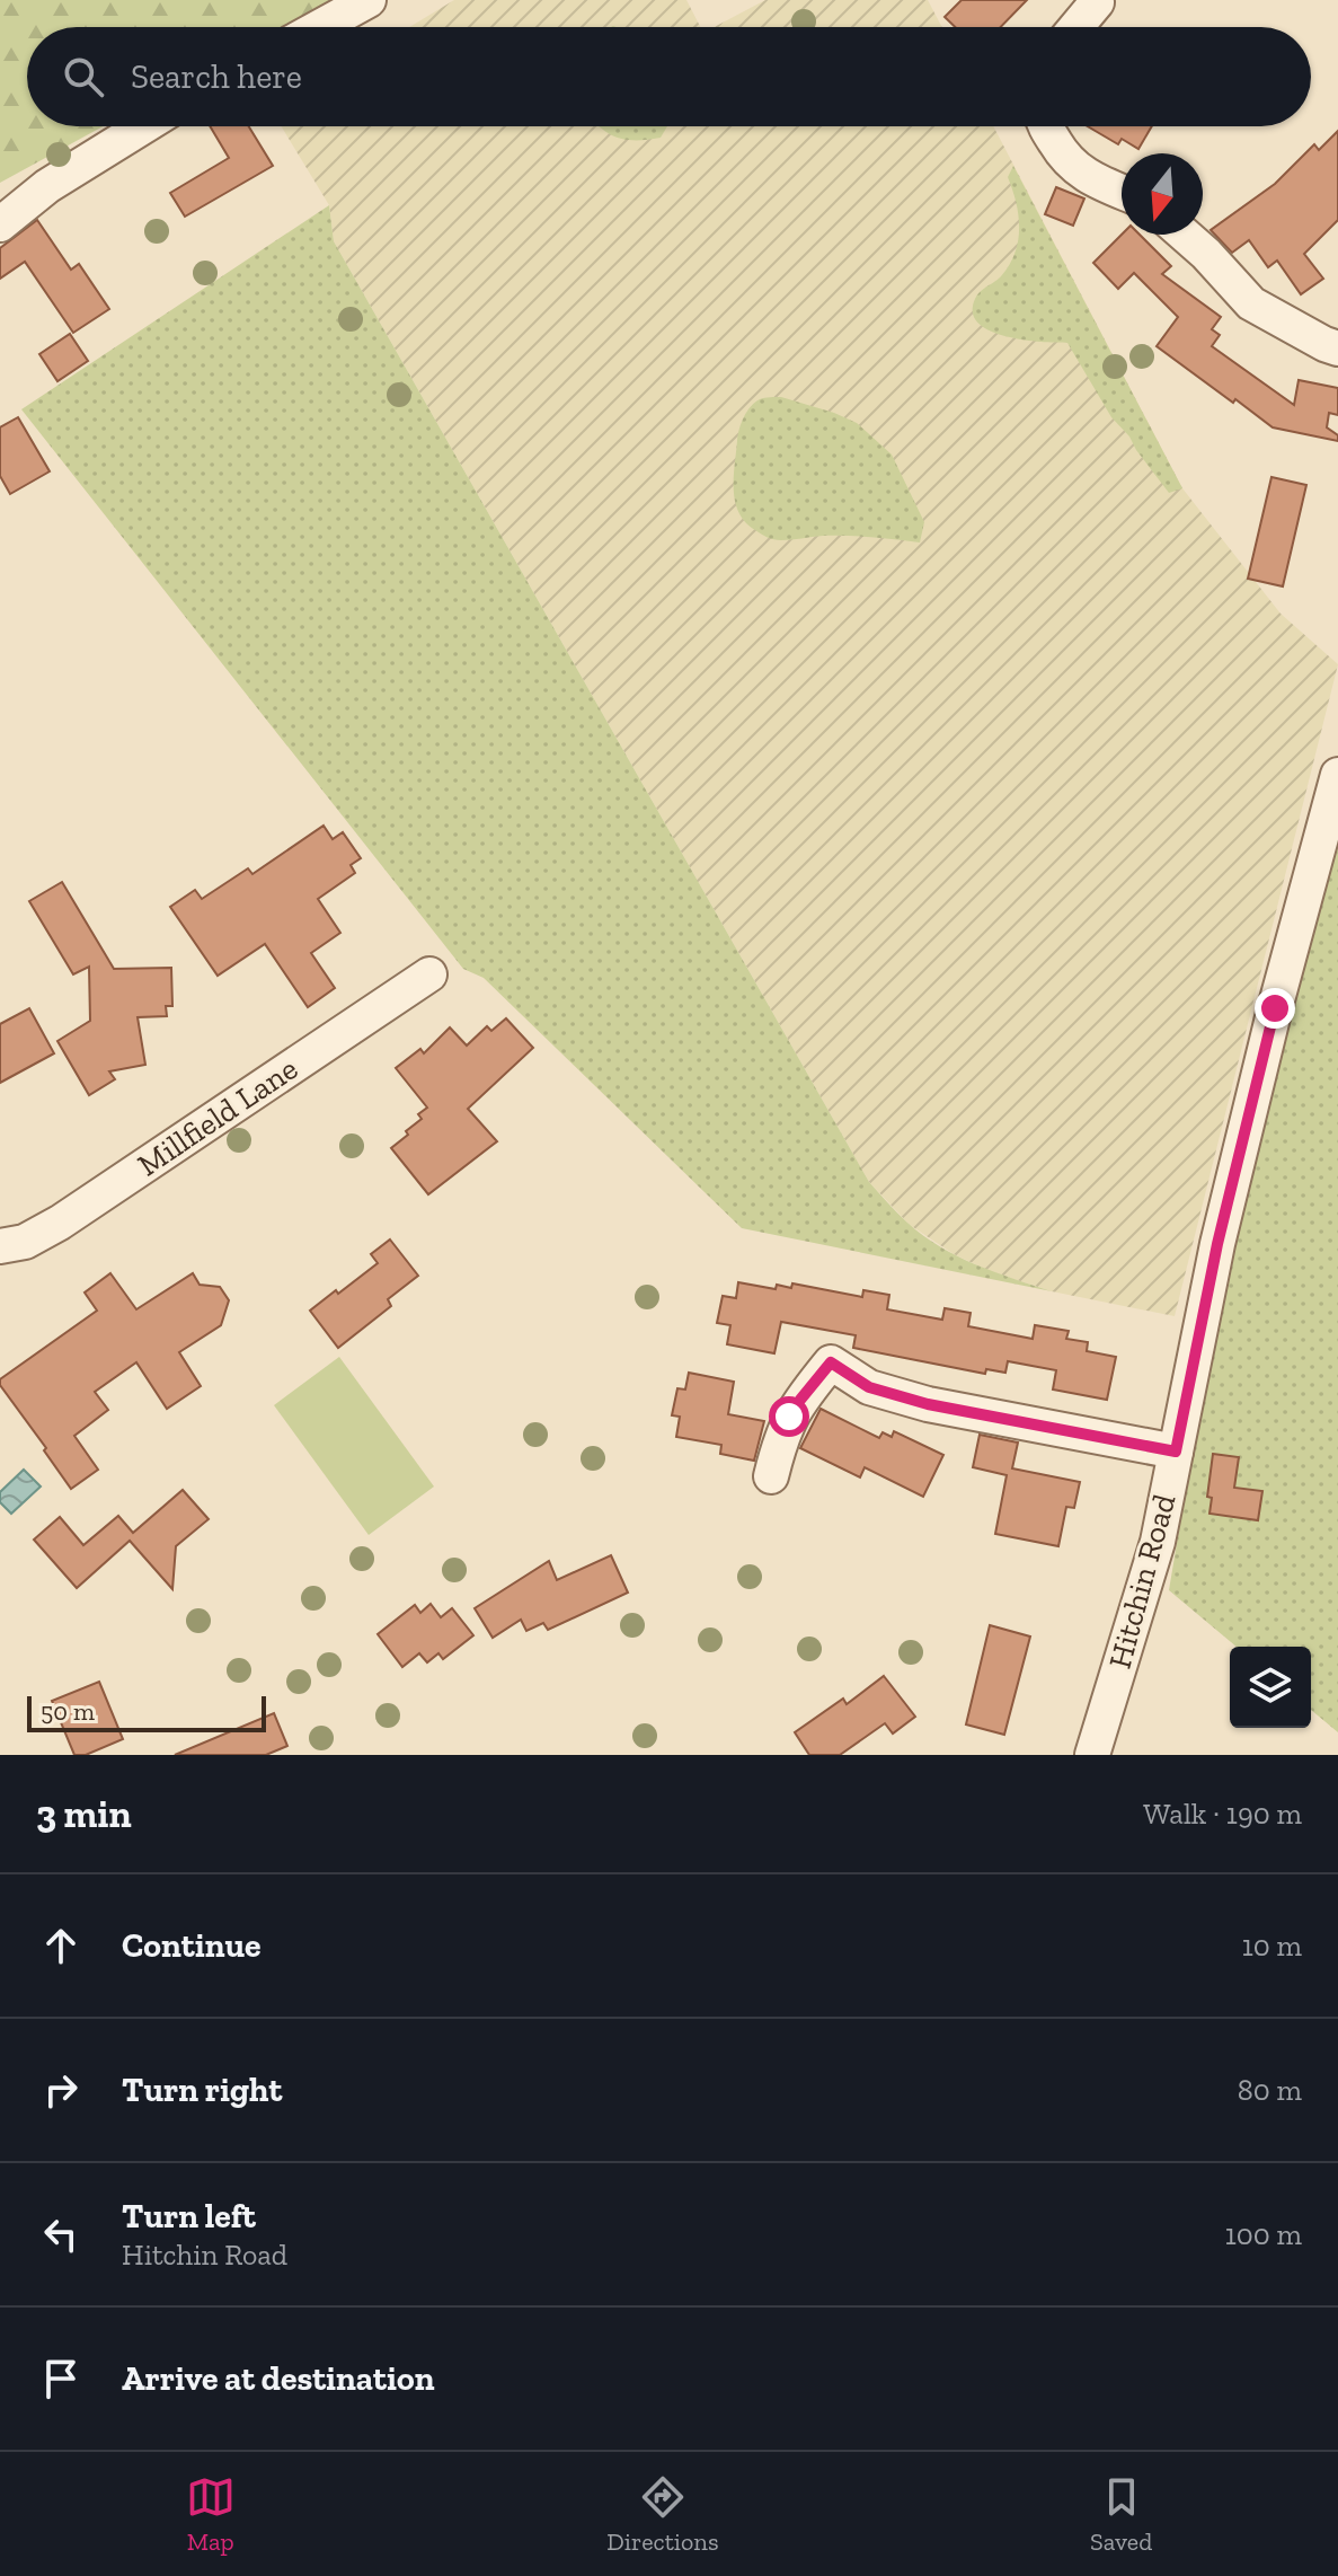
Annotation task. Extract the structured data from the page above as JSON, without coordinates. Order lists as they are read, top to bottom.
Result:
{
  "streets": {
    "street": ["Millfield Lane", "Hitchin Road"]
  },
  "scale_bar": "50 m",
  "north": "bottom",
  "page": {
    "search": "Search here",
    "scale": "50 m",
    "heading": ["3 min", "Walk · 190 m"],
    "list": [
      ["Continue", "10 m"],
      ["Turn right", "80 m"],
      ["Turn left", "Hitchin Road", "100 m"],
      "Arrive at destination"
    ],
    "nav": ["Map", "Directions", "Saved"]
  }
}
